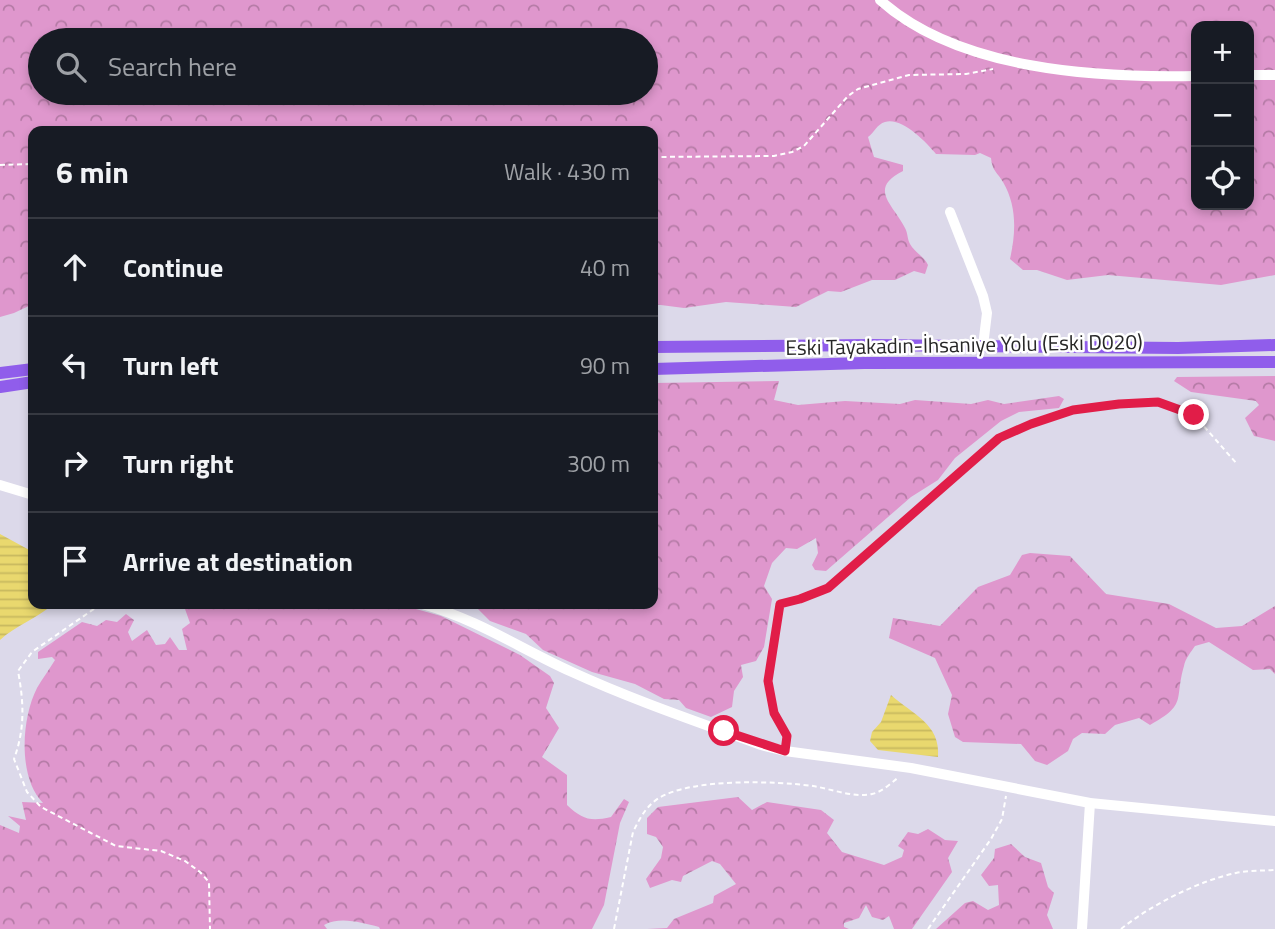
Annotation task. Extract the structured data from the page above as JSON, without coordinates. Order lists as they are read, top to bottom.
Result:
{
  "streets": {
    "main road": ["Eski Tayakadın-İhsaniye Yolu (Eski D020)"]
  },
  "page": {
    "map_buttons": ["+", "−"],
    "search": "Search here",
    "heading": ["6 min", "Walk · 430 m"],
    "list": [
      ["Continue", "40 m"],
      ["Turn left", "90 m"],
      ["Turn right", "300 m"],
      "Arrive at destination"
    ]
  }
}
